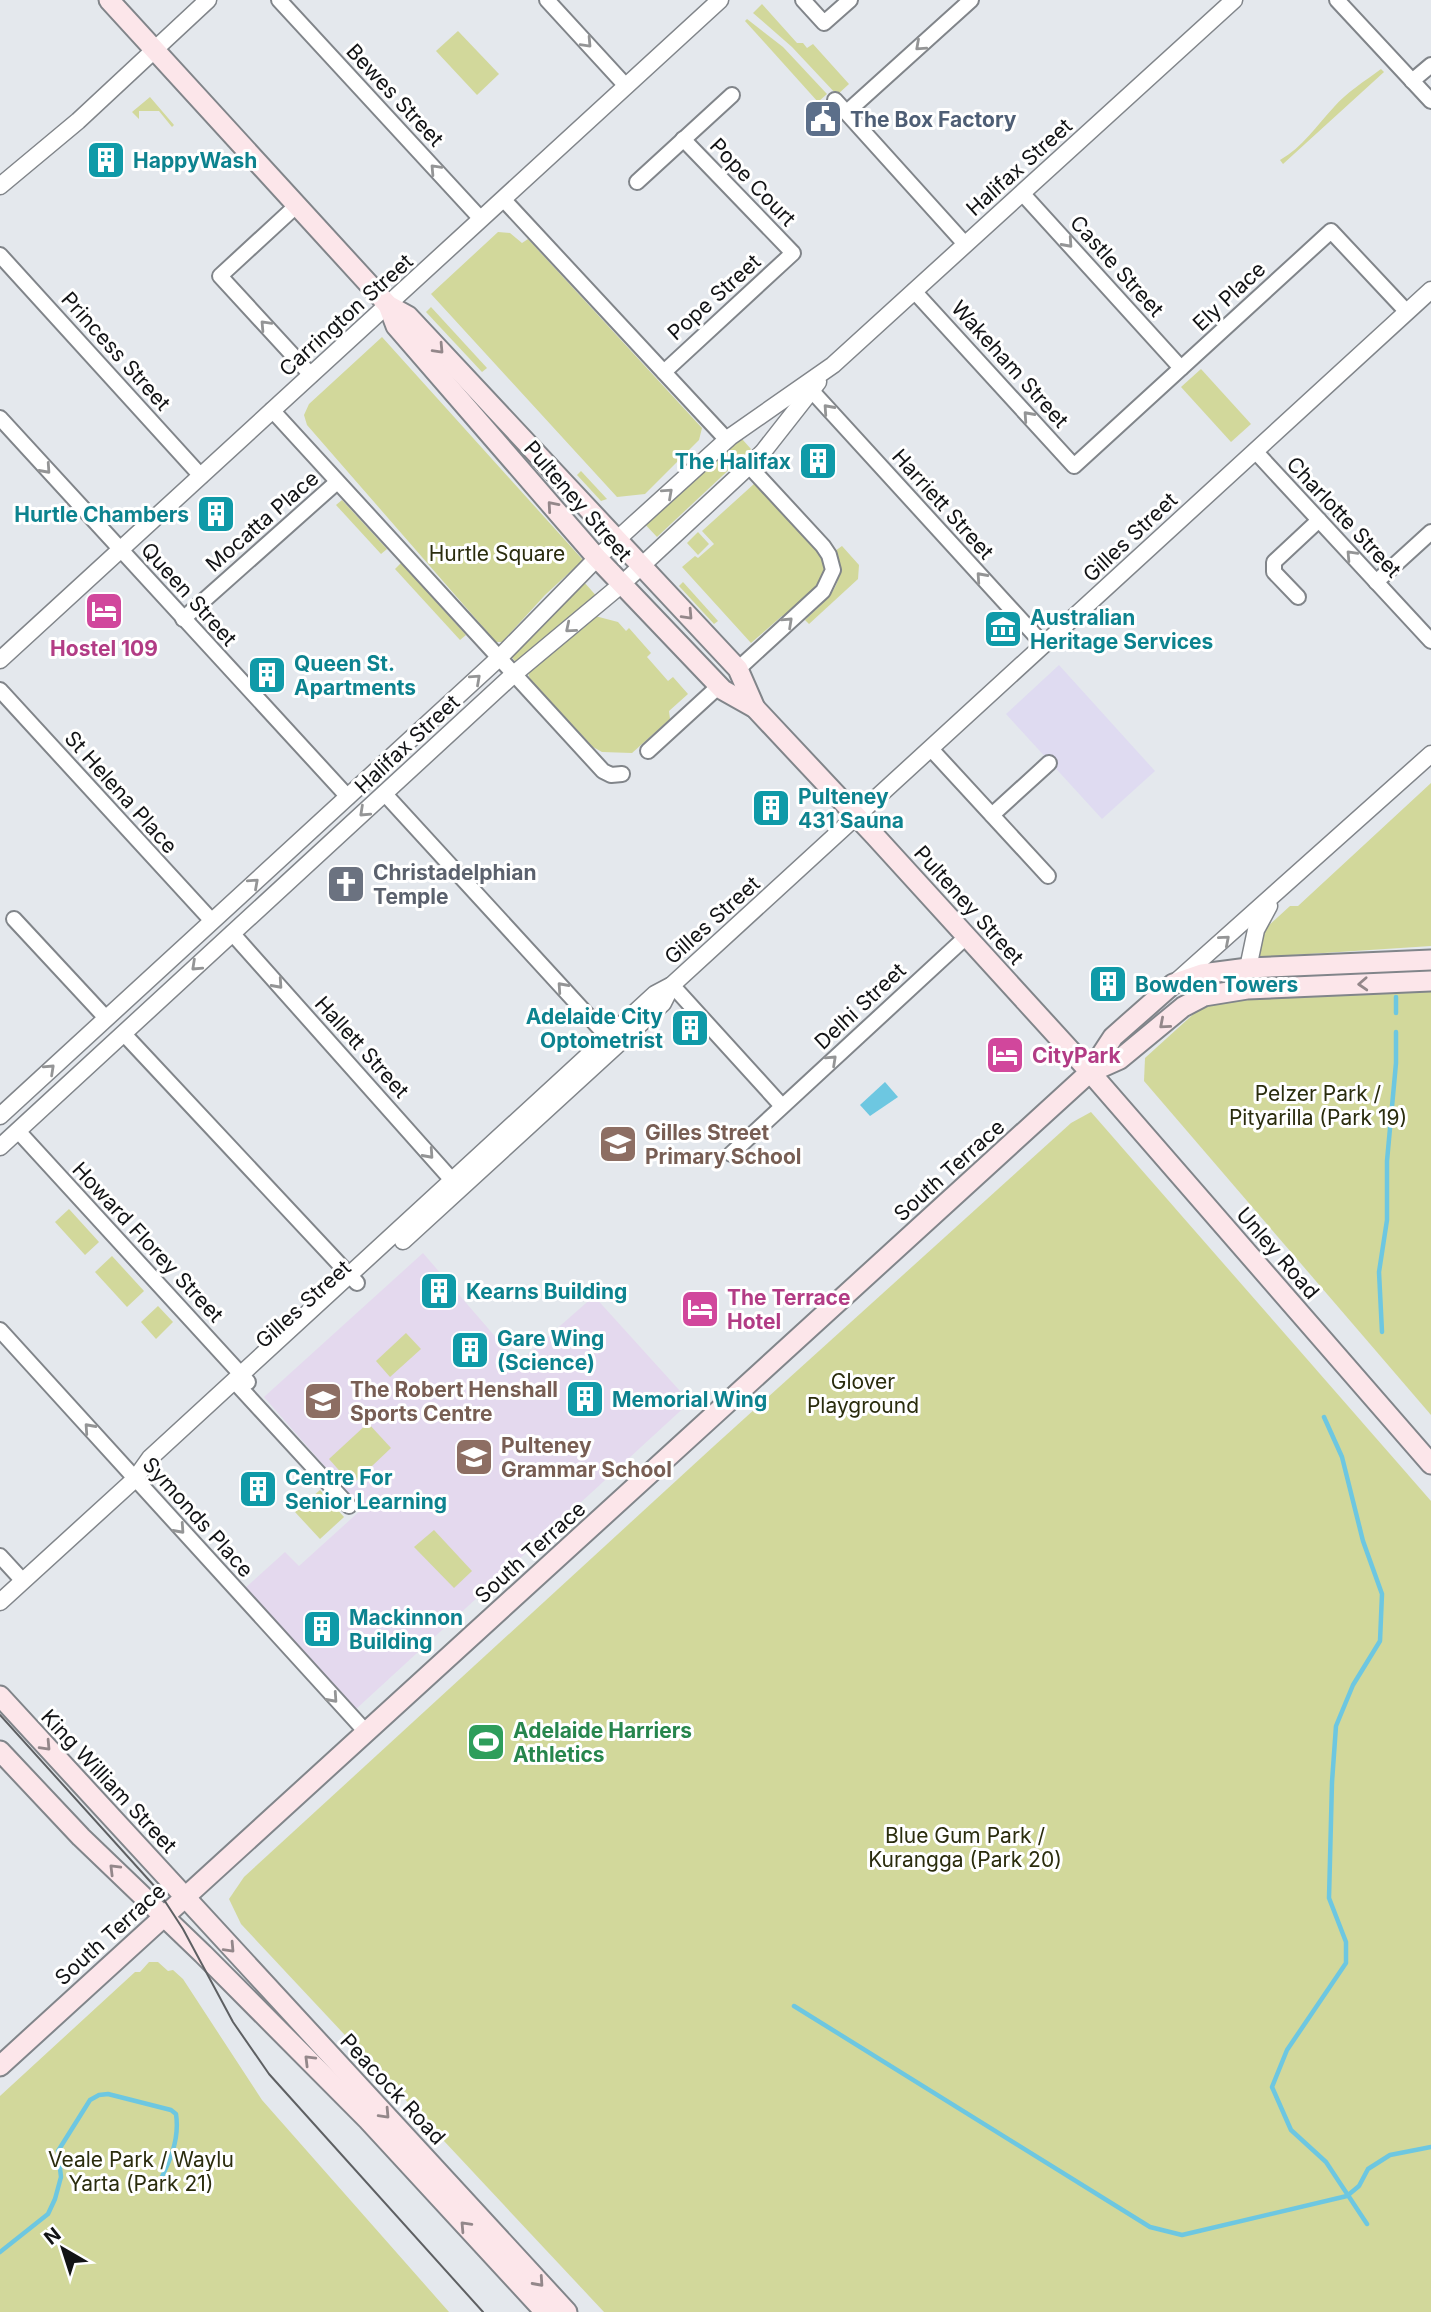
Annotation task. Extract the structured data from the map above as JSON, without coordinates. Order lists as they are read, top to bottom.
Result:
{
  "streets": {
    "main road": [
      "Pulteney Street",
      "South Terrace",
      "Unley Road",
      "King William Street",
      "Peacock Road"
    ],
    "street": [
      "Bewes Street",
      "Halifax Street",
      "Pope Court",
      "Castle Street",
      "Ely Place",
      "Pope Street",
      "Carrington Street",
      "Princess Street",
      "Wakeham Street",
      "Harriett Street",
      "Charlotte Street",
      "Mocatta Place",
      "Gilles Street",
      "Queen Street",
      "St Helena Place",
      "Delhi Street",
      "Hallett Street",
      "Howard Florey Street",
      "Symonds Place"
    ]
  },
  "crossings": [
    ["Bewes Street", "Carrington Street"],
    ["Halifax Street", "Castle Street"],
    ["Halifax Street", "Wakeham Street"],
    ["Halifax Street", "Pulteney Street"],
    ["Halifax Street", "Harriett Street"],
    ["Halifax Street", "Queen Street"],
    ["Halifax Street", "St Helena Place"],
    ["Halifax Street", "Hallett Street"],
    ["Halifax Street", "Howard Florey Street"],
    ["Pope Court", "Pope Street"],
    ["Castle Street", "Ely Place"],
    ["Ely Place", "Wakeham Street"],
    ["Ely Place", "Gilles Street"],
    ["Carrington Street", "Princess Street"],
    ["Carrington Street", "Pulteney Street"],
    ["Carrington Street", "Queen Street"],
    ["Pulteney Street", "Gilles Street"],
    ["Pulteney Street", "Delhi Street"],
    ["Pulteney Street", "South Terrace"],
    ["Pulteney Street", "Unley Road"],
    ["Harriett Street", "Gilles Street"],
    ["Charlotte Street", "Gilles Street"],
    ["Mocatta Place", "Queen Street"],
    ["Gilles Street", "Hallett Street"],
    ["Gilles Street", "Howard Florey Street"],
    ["Gilles Street", "Symonds Place"],
    ["South Terrace", "Unley Road"],
    ["South Terrace", "Symonds Place"],
    ["South Terrace", "King William Street"],
    ["South Terrace", "Peacock Road"],
    ["King William Street", "Peacock Road"]
  ],
  "one_way": [
    "Bewes Street",
    "Castle Street",
    "Wakeham Street",
    "Harriett Street",
    "Delhi Street",
    "Hallett Street"
  ],
  "parks": [
    "Hurtle Square",
    "Pelzer Park / Pityarilla (Park 19)",
    "Glover Playground",
    "Blue Gum Park / Kurangga (Park 20)",
    "Veale Park / Waylu Yarta (Park 21)"
  ],
  "places": {
    "public building": ["The Box Factory"],
    "building": [
      "HappyWash",
      "The Halifax",
      "Hurtle Chambers",
      "Queen St. Apartments",
      "Pulteney 431 Sauna",
      "Bowden Towers",
      "Adelaide City Optometrist",
      "Kearns Building",
      "Gare Wing (Science)",
      "Memorial Wing",
      "Centre For Senior Learning",
      "Mackinnon Building"
    ],
    "hotel": ["Hostel 109", "CityPark", "The Terrace Hotel"],
    "museum": ["Australian Heritage Services"],
    "church": ["Christadelphian Temple"],
    "school or university": ["Gilles Street Primary School", "The Robert Henshall Sports Centre", "Pulteney Grammar School"],
    "sports": ["Adelaide Harriers Athletics"]
  },
  "north": "top left"
}
